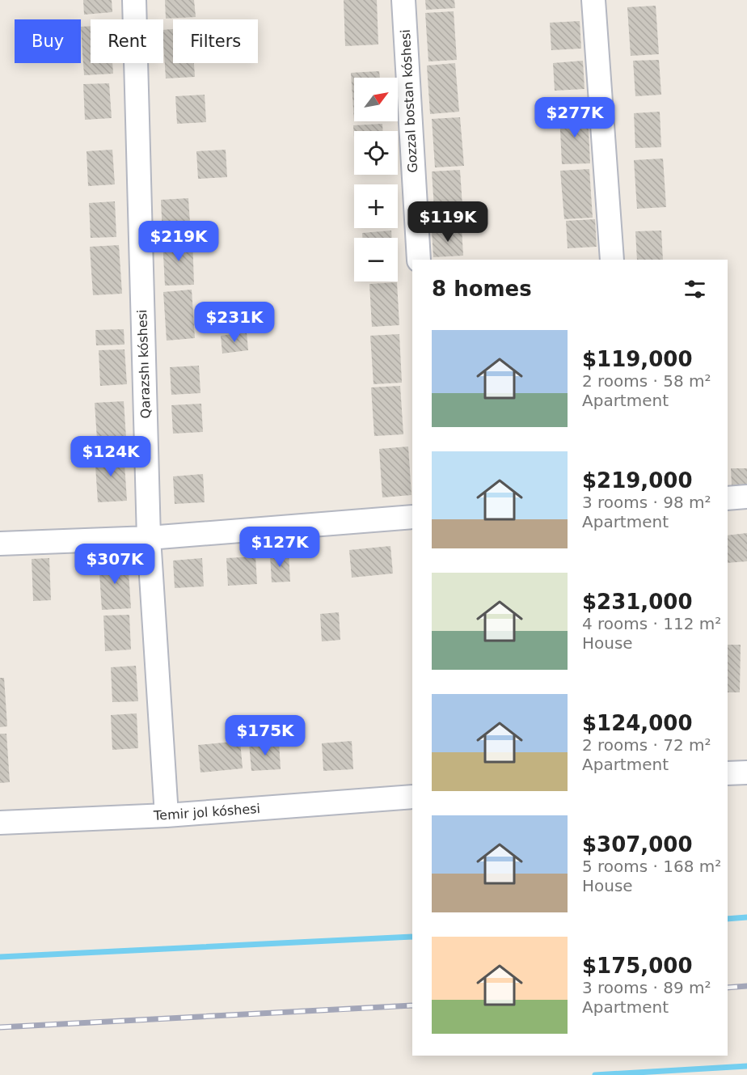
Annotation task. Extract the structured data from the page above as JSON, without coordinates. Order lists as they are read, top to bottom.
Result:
{
  "streets": {
    "street": ["Gozzal bostan kóshesi", "Qarazshı kóshesi", "Temir jol kóshesi"]
  },
  "crossings": [
    ["Qarazshı kóshesi", "Temir jol kóshesi"]
  ],
  "north": "top right",
  "page": {
    "chip": ["Buy", "Rent", "Filters"],
    "map_buttons": ["+", "−"],
    "price": [
      "$277K",
      "$119K",
      "$219K",
      "$231K",
      "$124K",
      "$127K",
      "$307K",
      "$175K"
    ],
    "heading": "8 homes",
    "list": [
      {
        "name": "$119,000",
        "note": "2 rooms · 58 m² · Apartment"
      },
      {
        "name": "$219,000",
        "note": "3 rooms · 98 m² · Apartment"
      },
      {
        "name": "$231,000",
        "note": "4 rooms · 112 m² · House"
      },
      {
        "name": "$124,000",
        "note": "2 rooms · 72 m² · Apartment"
      },
      {
        "name": "$307,000",
        "note": "5 rooms · 168 m² · House"
      },
      {
        "name": "$175,000",
        "note": "3 rooms · 89 m² · Apartment"
      }
    ]
  }
}
